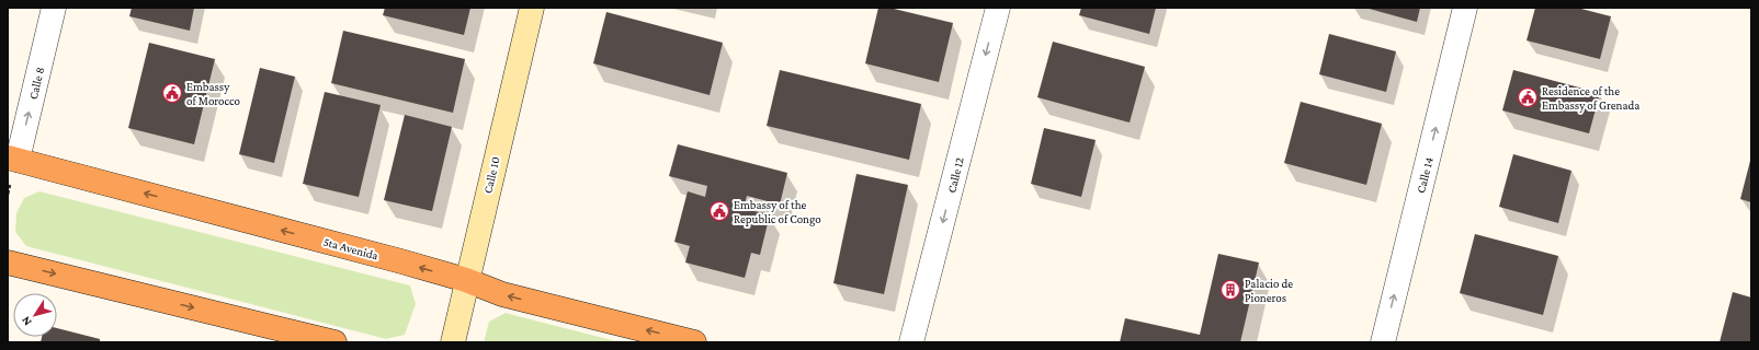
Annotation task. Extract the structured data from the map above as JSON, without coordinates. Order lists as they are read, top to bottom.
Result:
{
  "streets": {
    "highway": ["5ta Avenida"],
    "main road": ["Calle 10"],
    "street": ["Calle 8", "Calle 12", "Calle 14"]
  },
  "crossings": [
    ["Calle 8", "5ta Avenida"],
    ["Calle 10", "5ta Avenida"]
  ],
  "one_way": ["Calle 8", "Calle 12", "Calle 14"],
  "places": {
    "public building": ["Embassy of Morocco", "Residence of the Embassy of Grenada", "Embassy of the Republic of Congo"],
    "building": ["Palacio de Pioneros"]
  },
  "north": "bottom left"
}
